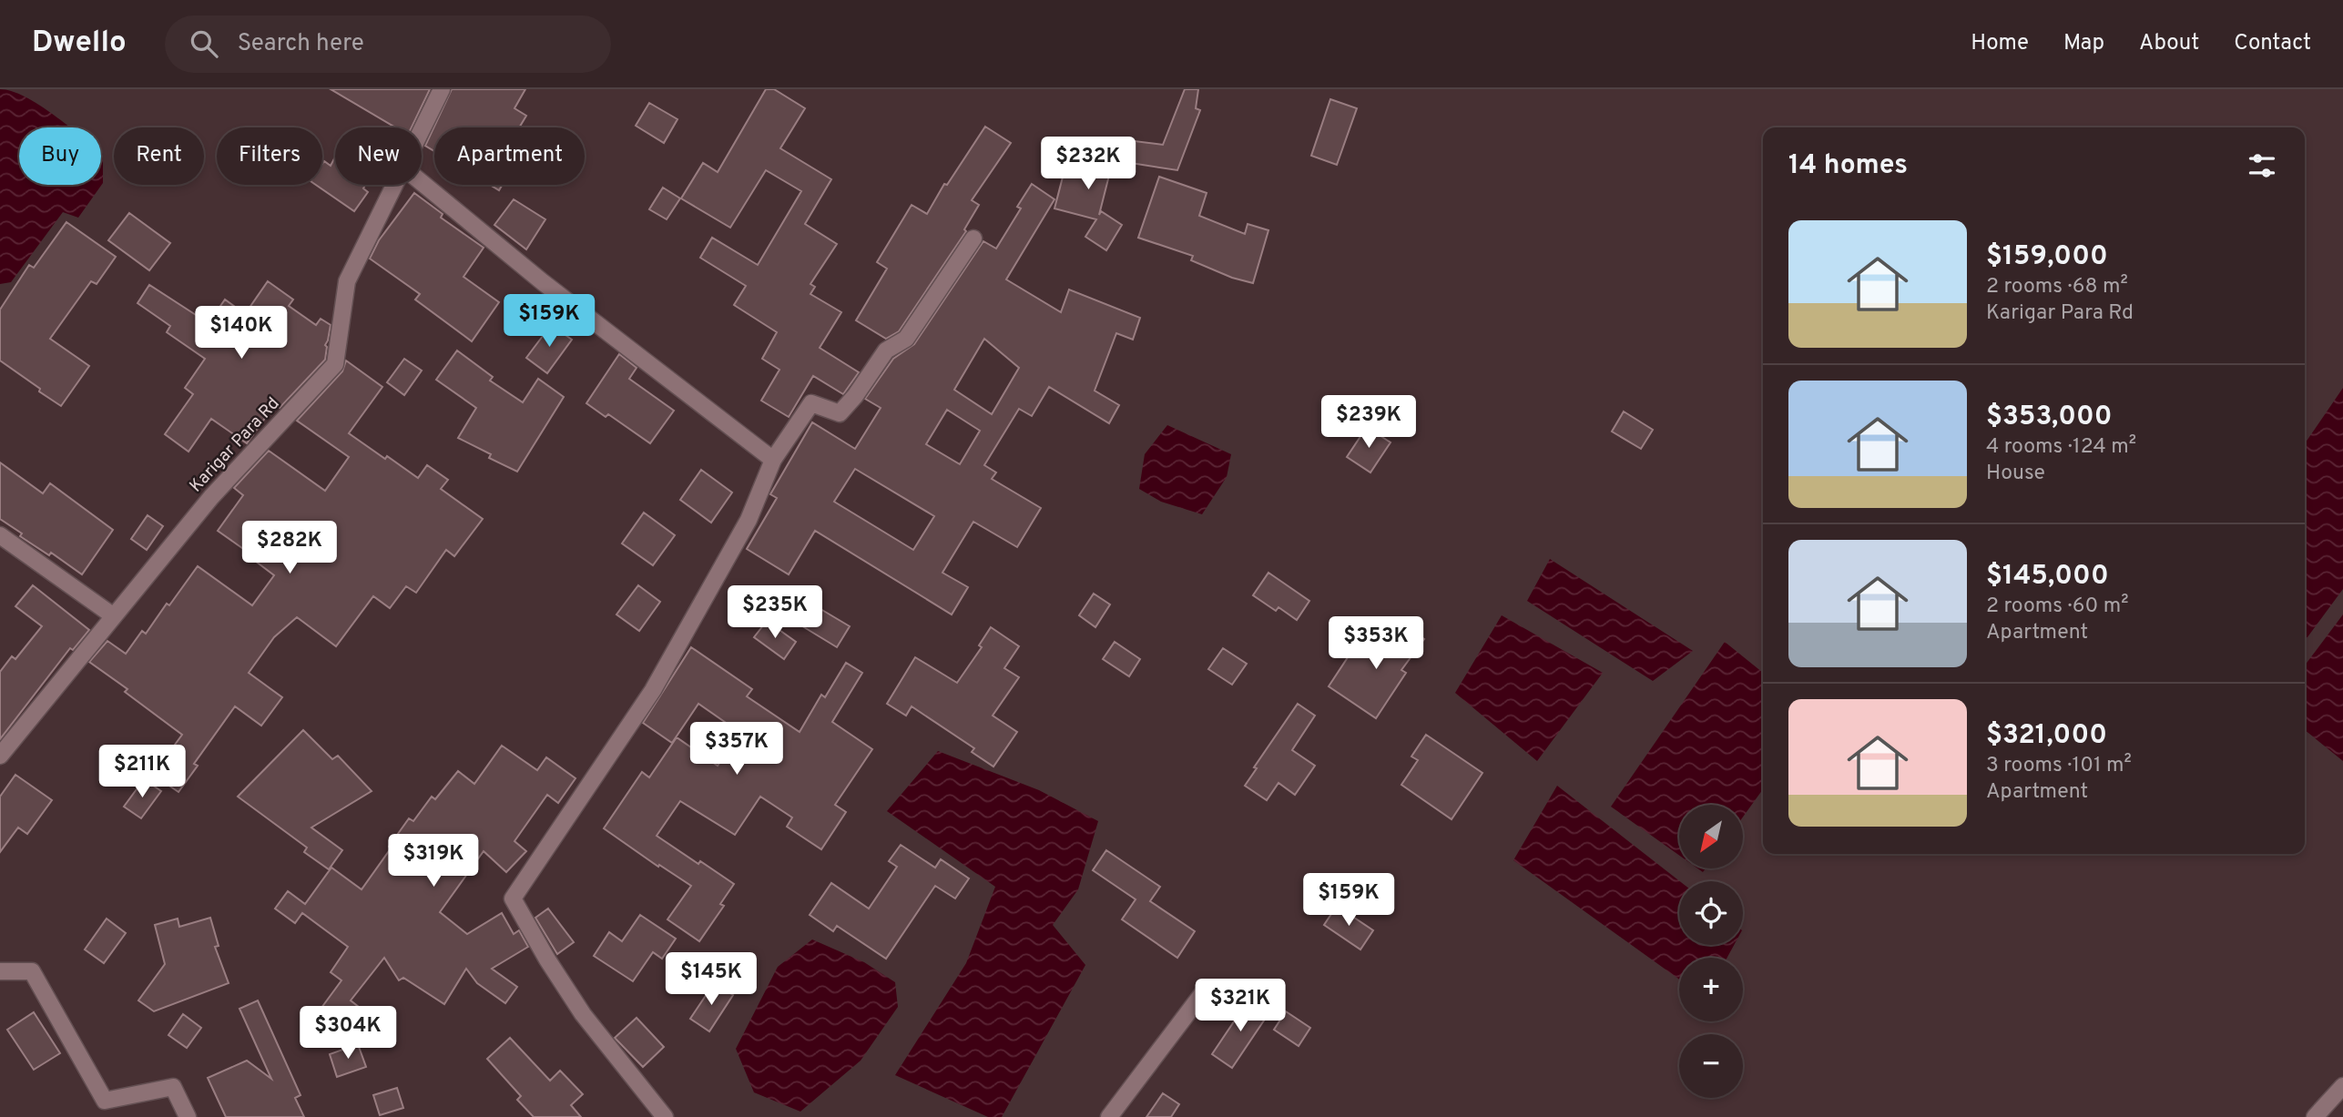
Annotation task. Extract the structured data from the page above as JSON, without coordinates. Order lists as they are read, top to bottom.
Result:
{
  "streets": {
    "street": ["Karigar Para Rd"]
  },
  "north": "bottom left",
  "page": {
    "header": "Dwello",
    "search": "Search here",
    "nav": [
      "Home",
      "Map",
      "About",
      "Contact"
    ],
    "chip": [
      "Buy",
      "Rent",
      "Filters",
      "New",
      "Apartment"
    ],
    "heading": "14 homes",
    "price": [
      "$232K",
      "$159K",
      "$140K",
      "$239K",
      "$282K",
      "$235K",
      "$353K",
      "$357K",
      "$211K",
      "$319K",
      "$159K",
      "$145K",
      "$321K",
      "$304K"
    ],
    "list": [
      {
        "name": "$159,000",
        "note": "2 rooms · 68 m² · Karigar Para Rd"
      },
      {
        "name": "$353,000",
        "note": "4 rooms · 124 m² · House"
      },
      {
        "name": "$145,000",
        "note": "2 rooms · 60 m² · Apartment"
      },
      {
        "name": "$321,000",
        "note": "3 rooms · 101 m² · Apartment"
      }
    ],
    "map_buttons": ["+", "−"]
  }
}
